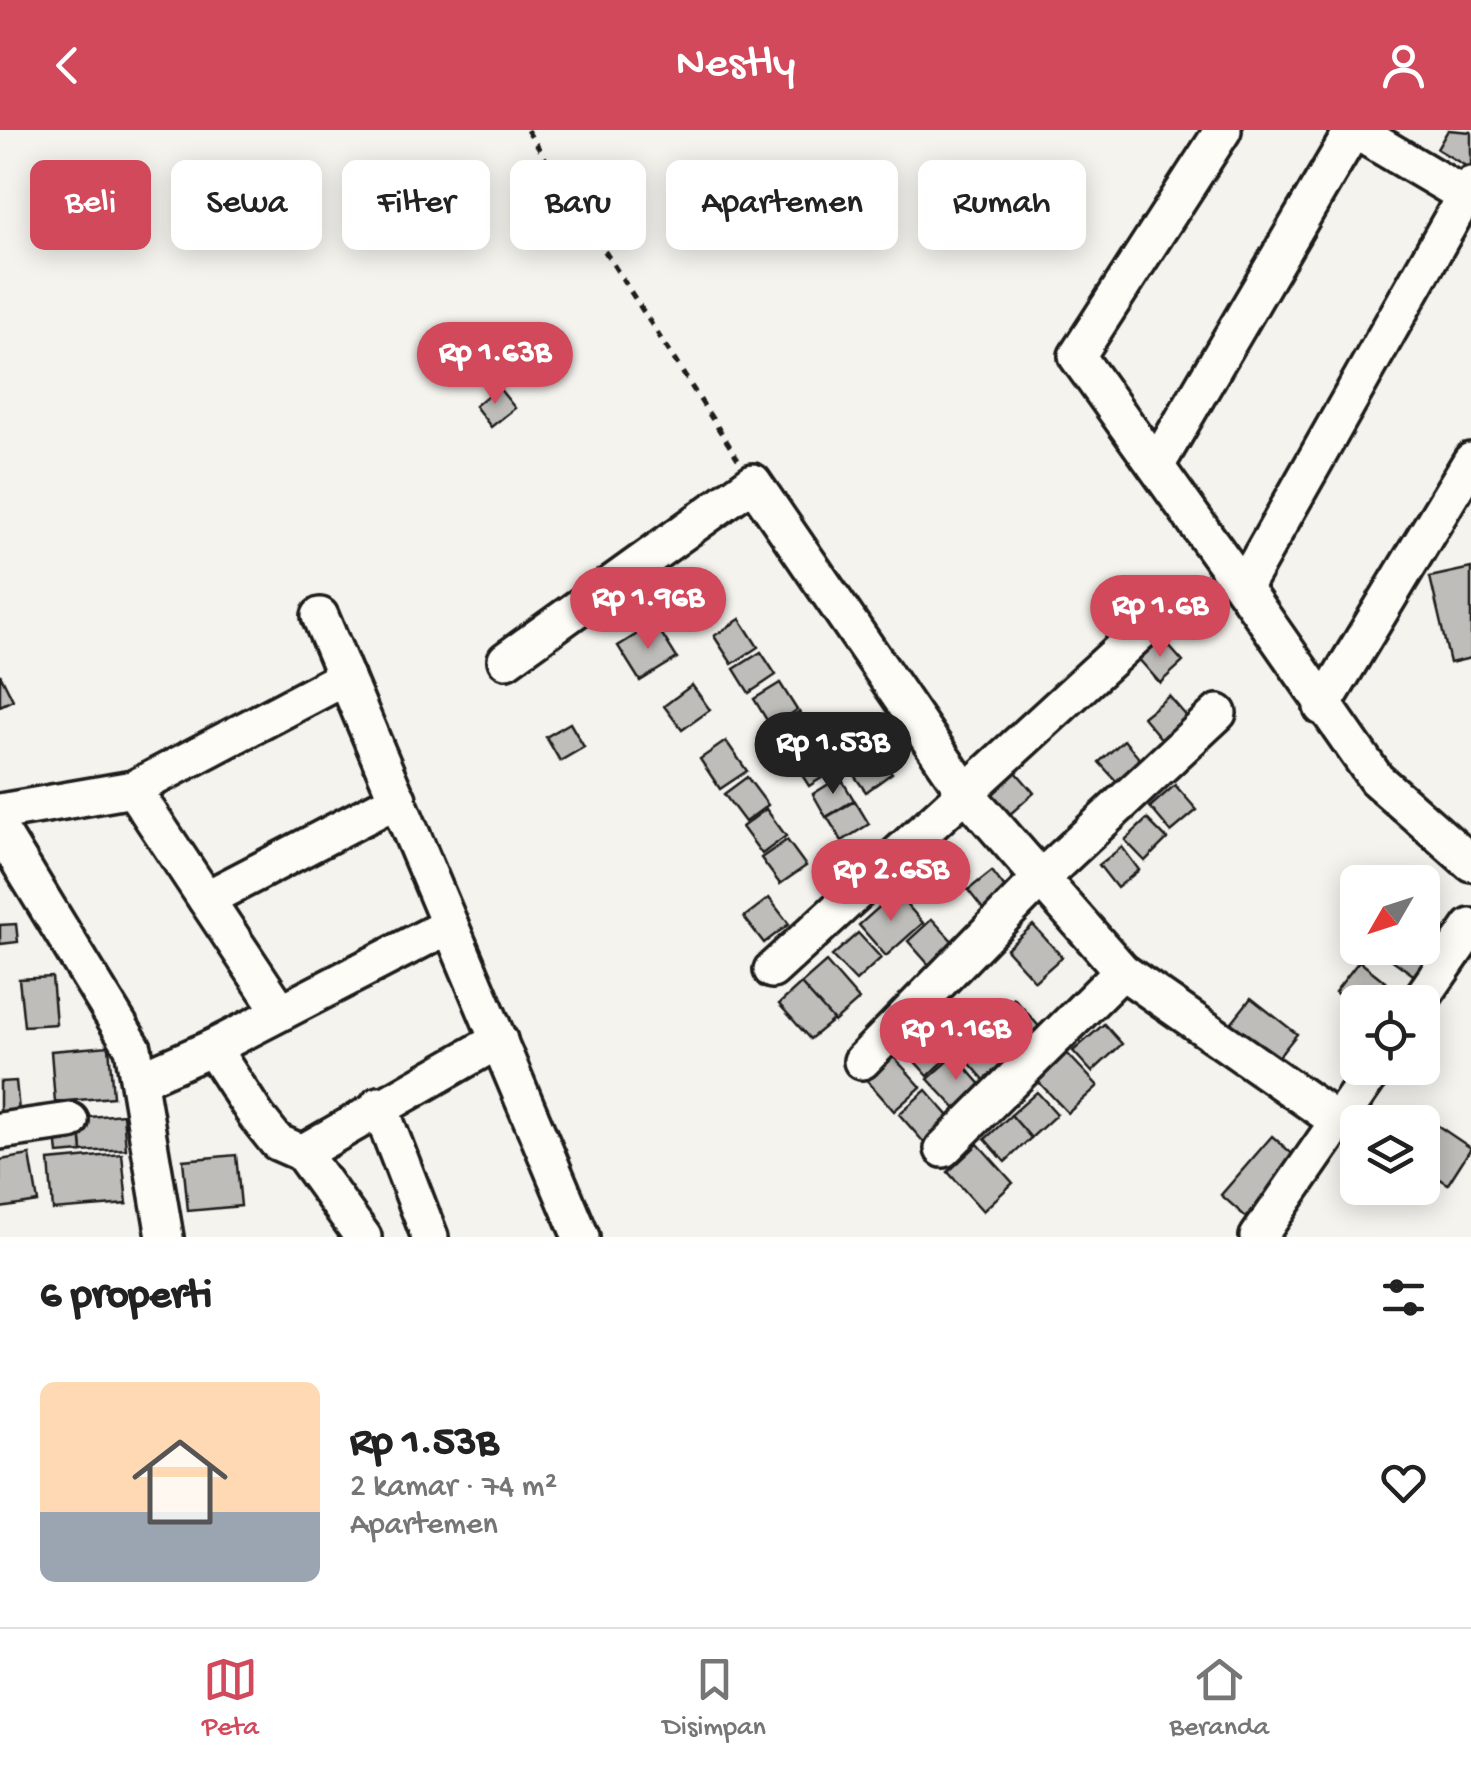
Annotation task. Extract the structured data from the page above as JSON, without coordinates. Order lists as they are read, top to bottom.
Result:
{
  "north": "bottom left",
  "page": {
    "header": "Nestly",
    "chip": [
      "Beli",
      "Sewa",
      "Filter",
      "Baru",
      "Apartemen",
      "Rumah"
    ],
    "price": [
      "Rp 1.63B",
      "Rp 1.96B",
      "Rp 1.6B",
      "Rp 1.53B",
      "Rp 2.65B",
      "Rp 1.16B"
    ],
    "heading": "6 properti",
    "list": [
      {
        "name": "Rp 1.53B",
        "note": "2 kamar · 74 m² · Apartemen"
      }
    ],
    "tabs": ["Peta", "Disimpan", "Beranda"]
  }
}
